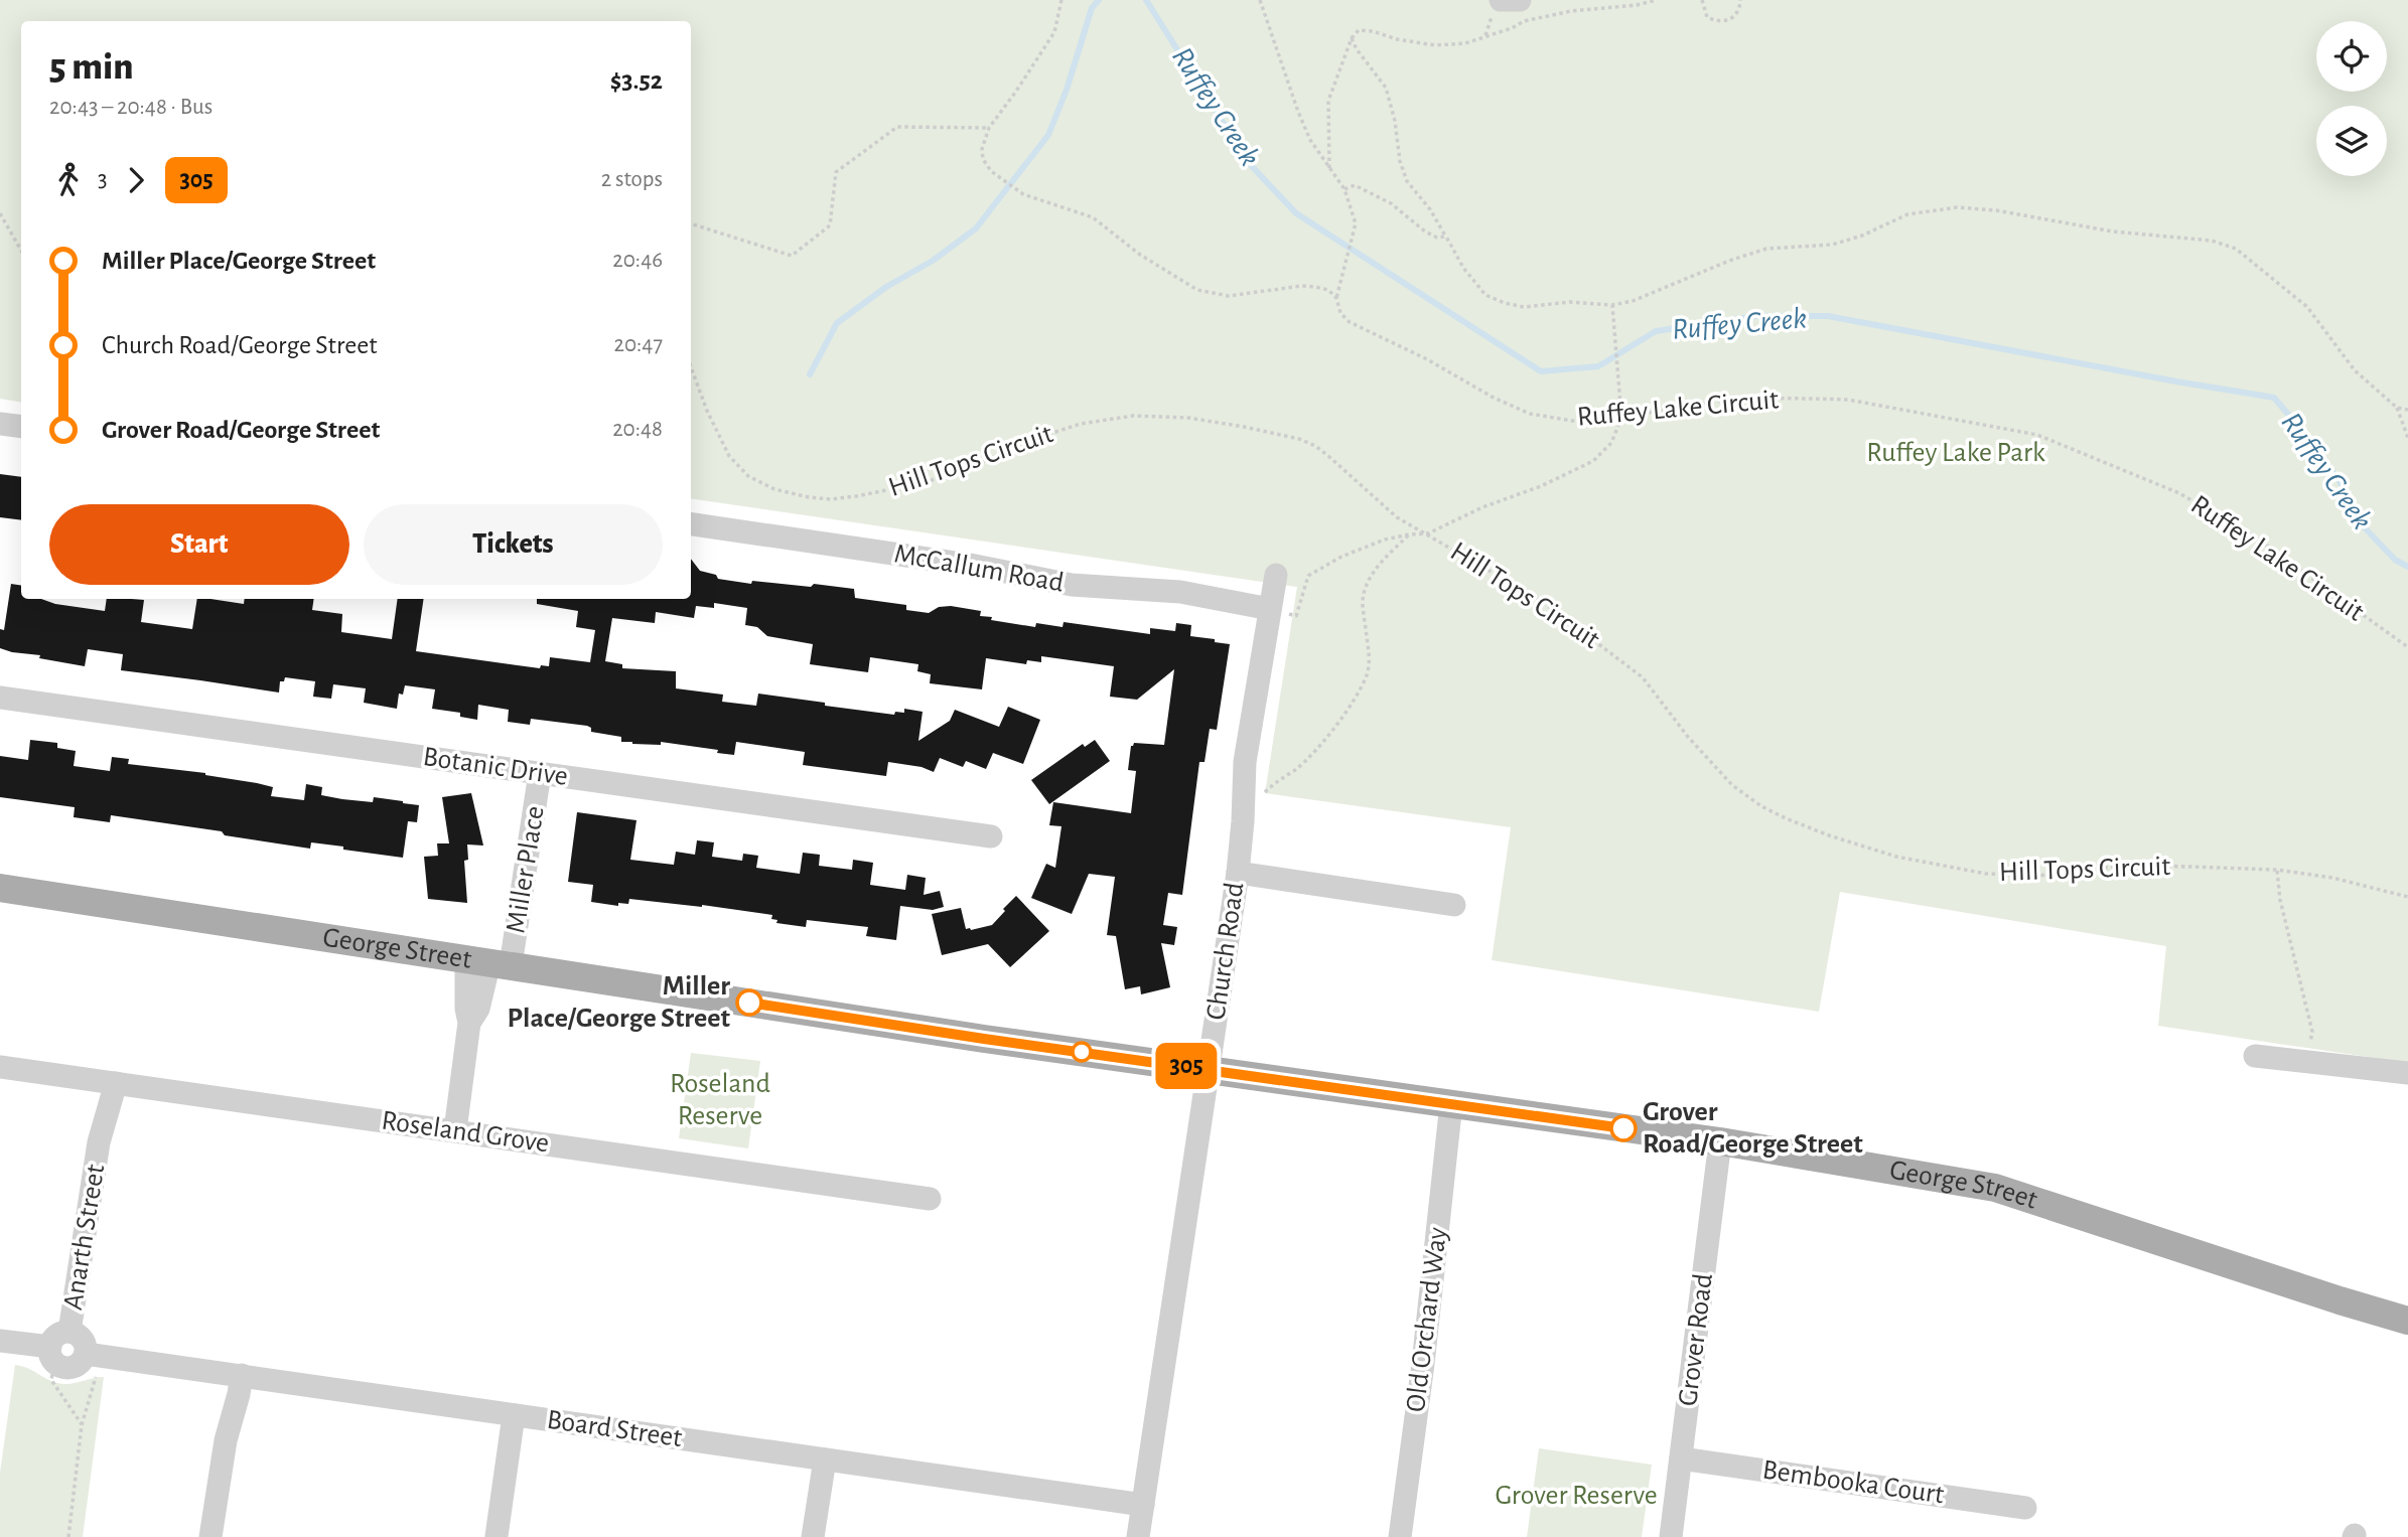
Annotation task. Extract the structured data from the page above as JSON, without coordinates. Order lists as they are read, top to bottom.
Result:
{
  "streets": {
    "main road": ["George Street"],
    "street": [
      "McCallum Road",
      "Botanic Drive",
      "Miller Place",
      "Church Road",
      "Roseland Grove",
      "Anarth Street",
      "Old Orchard Way",
      "Grover Road",
      "Board Street",
      "Bembooka Court"
    ],
    "path": ["Ruffey Lake Circuit", "Hill Tops Circuit"]
  },
  "crossings": [
    ["McCallum Road", "Church Road"],
    ["Botanic Drive", "Miller Place"],
    ["Miller Place", "George Street"],
    ["Miller Place", "Roseland Grove"],
    ["George Street", "Church Road"],
    ["George Street", "Old Orchard Way"],
    ["George Street", "Grover Road"],
    ["Church Road", "Board Street"],
    ["Roseland Grove", "Anarth Street"],
    ["Anarth Street", "Board Street"],
    ["Grover Road", "Bembooka Court"]
  ],
  "water": ["Ruffey Creek"],
  "parks": ["Ruffey Lake Park", "Roseland Reserve", "Grover Reserve"],
  "places": ["Miller Place/George Street", "Grover Road/George Street"],
  "lines": ["bus line 305"],
  "page": {
    "on_map": "305",
    "heading": ["5 min", "20:43 – 20:48 · Bus", "$3.52"],
    "legs": ["3", "305", "2 stops"],
    "list": [
      {
        "name": "Miller Place/George Street",
        "value": "20:46"
      },
      {
        "name": "Church Road/George Street",
        "value": "20:47"
      },
      {
        "name": "Grover Road/George Street",
        "value": "20:48"
      }
    ],
    "buttons": ["Start", "Tickets"]
  }
}
